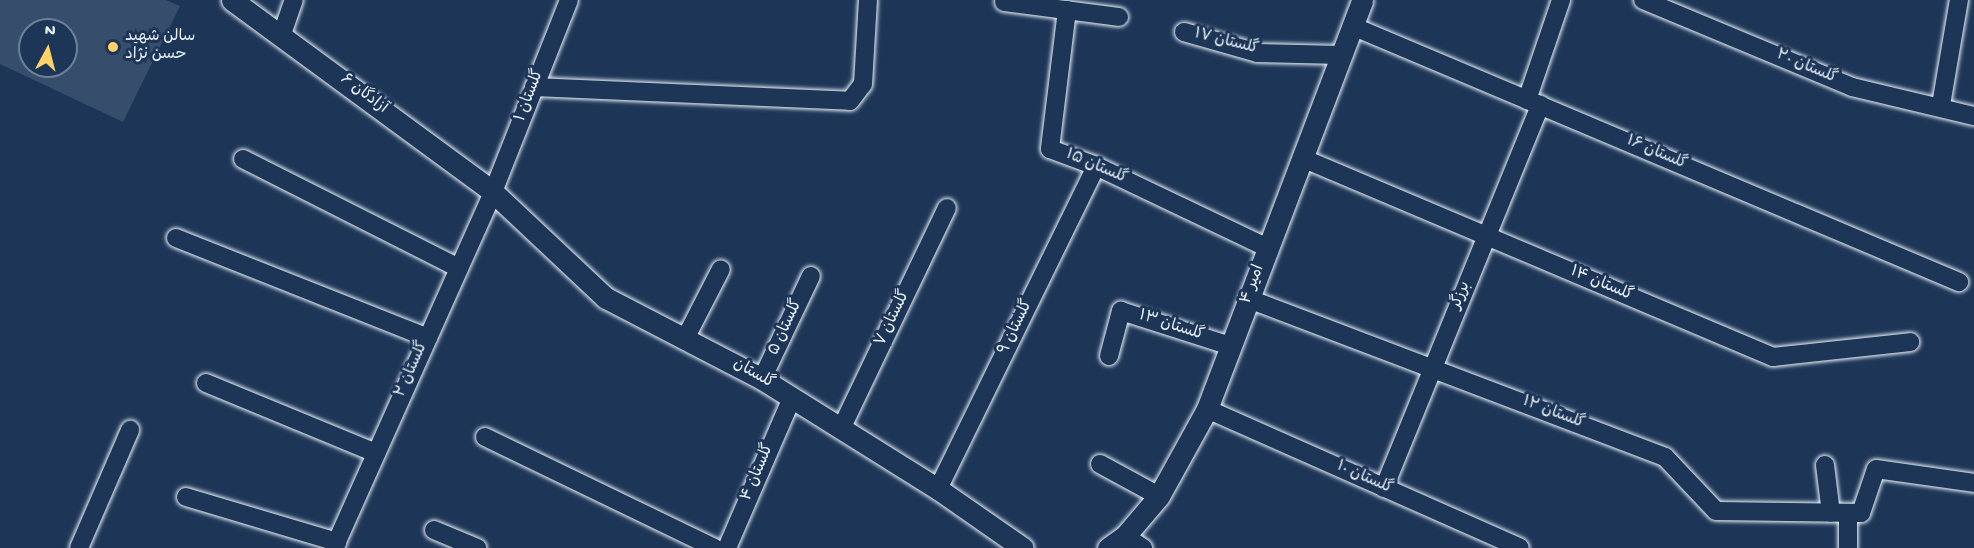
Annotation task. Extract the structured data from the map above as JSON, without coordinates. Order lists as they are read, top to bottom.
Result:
{
  "streets": {
    "street": [
      "گلستان ۱۷",
      "گلستان ۲۰",
      "آزادگان ۶",
      "گلستان ۱",
      "گلستان ۱۶",
      "گلستان ۱۵",
      "امیر ۴",
      "گلستان ۱۴",
      "برزگر",
      "گلستان ۷",
      "گلستان ۱۳",
      "گلستان ۵",
      "گلستان ۹",
      "گلستان ۲",
      "گلستان",
      "گلستان ۱۲",
      "گلستان ۴",
      "گلستان ۱۰"
    ]
  },
  "crossings": [
    ["گلستان ۱۷", "امیر ۴"],
    ["آزادگان ۶", "گلستان ۱"],
    ["آزادگان ۶", "گلستان ۲"],
    ["آزادگان ۶", "گلستان"],
    ["گلستان ۱", "گلستان ۲"],
    ["گلستان ۱", "گلستان"],
    ["گلستان ۱۶", "امیر ۴"],
    ["گلستان ۱۶", "برزگر"],
    ["گلستان ۱۵", "امیر ۴"],
    ["گلستان ۱۵", "گلستان ۹"],
    ["امیر ۴", "گلستان ۱۴"],
    ["امیر ۴", "گلستان ۱۳"],
    ["امیر ۴", "گلستان ۱۲"],
    ["امیر ۴", "گلستان ۱۰"],
    ["گلستان ۱۴", "برزگر"],
    ["برزگر", "گلستان ۱۲"],
    ["برزگر", "گلستان ۱۰"],
    ["گلستان ۷", "گلستان"],
    ["گلستان ۵", "گلستان"],
    ["گلستان ۹", "گلستان"],
    ["گلستان ۲", "گلستان"],
    ["گلستان", "گلستان ۴"]
  ],
  "places": ["سالن شهید حسن نژاد"],
  "north": "top"
}
